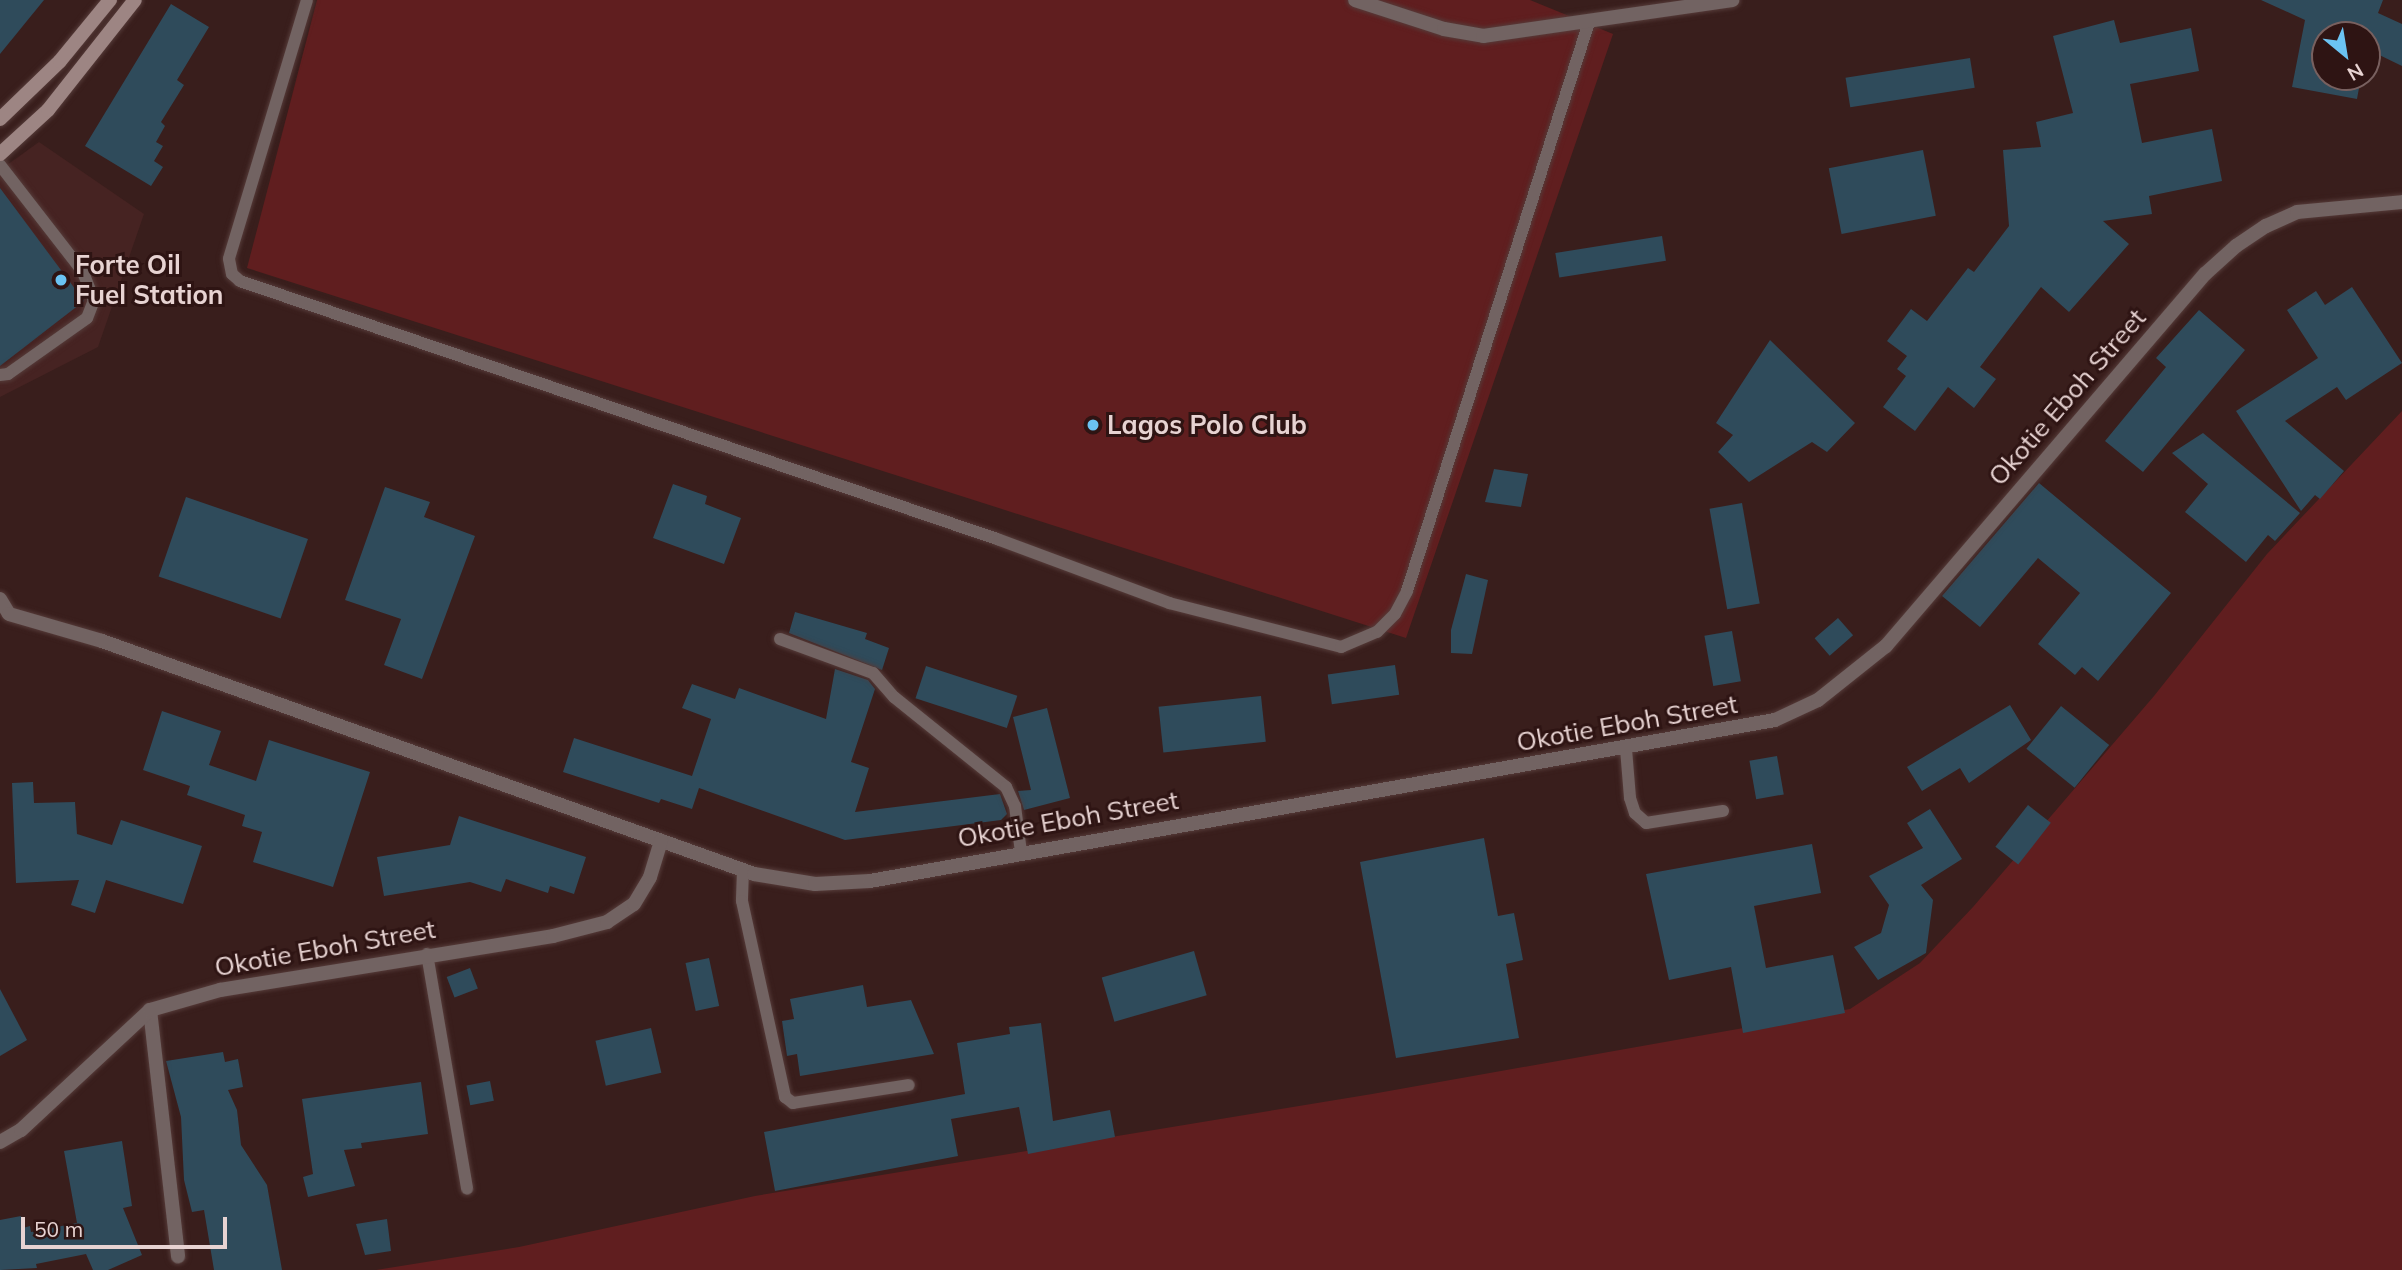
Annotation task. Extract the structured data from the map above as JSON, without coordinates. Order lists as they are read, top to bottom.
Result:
{
  "streets": {
    "street": ["Okotie Eboh Street"]
  },
  "places": ["Forte Oil Fuel Station", "Lagos Polo Club"],
  "scale_bar": "50 m",
  "north": "bottom right"
}
